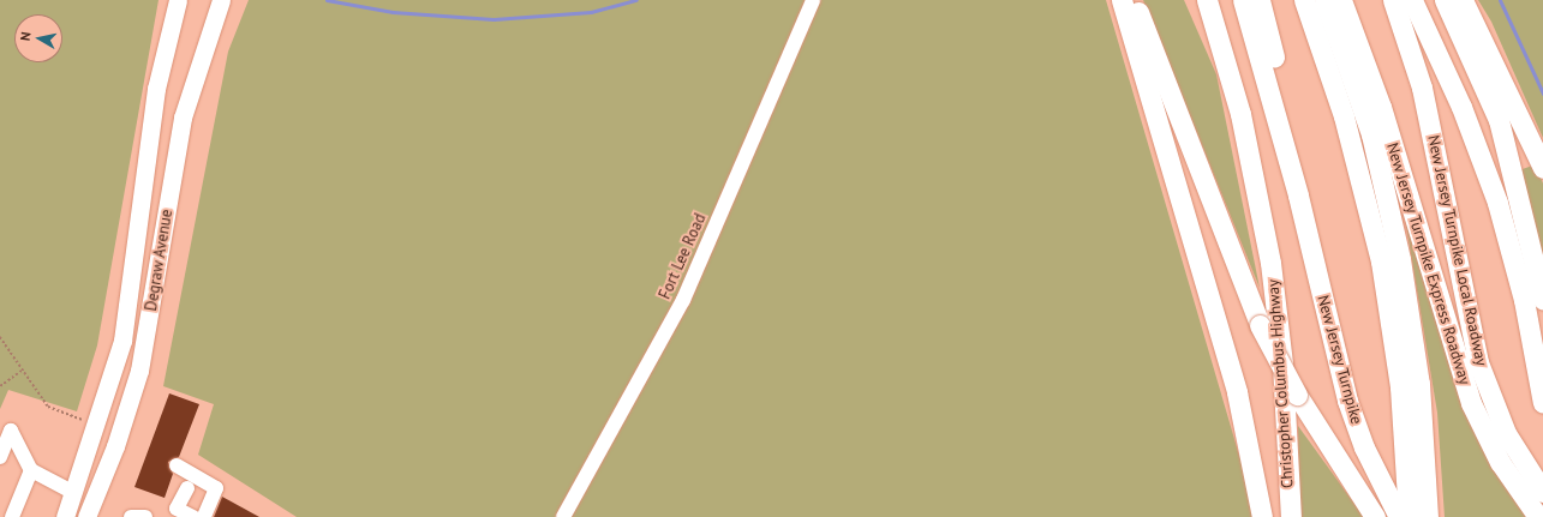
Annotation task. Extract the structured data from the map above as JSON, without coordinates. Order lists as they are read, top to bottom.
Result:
{
  "streets": {
    "highway": [
      "New Jersey Turnpike Local Roadway",
      "New Jersey Turnpike Express Roadway",
      "New Jersey Turnpike",
      "Christopher Columbus Highway"
    ],
    "main road": ["Degraw Avenue"],
    "street": ["Fort Lee Road"]
  },
  "crossings": [
    ["New Jersey Turnpike Local Roadway", "New Jersey Turnpike Express Roadway"]
  ],
  "north": "left"
}
